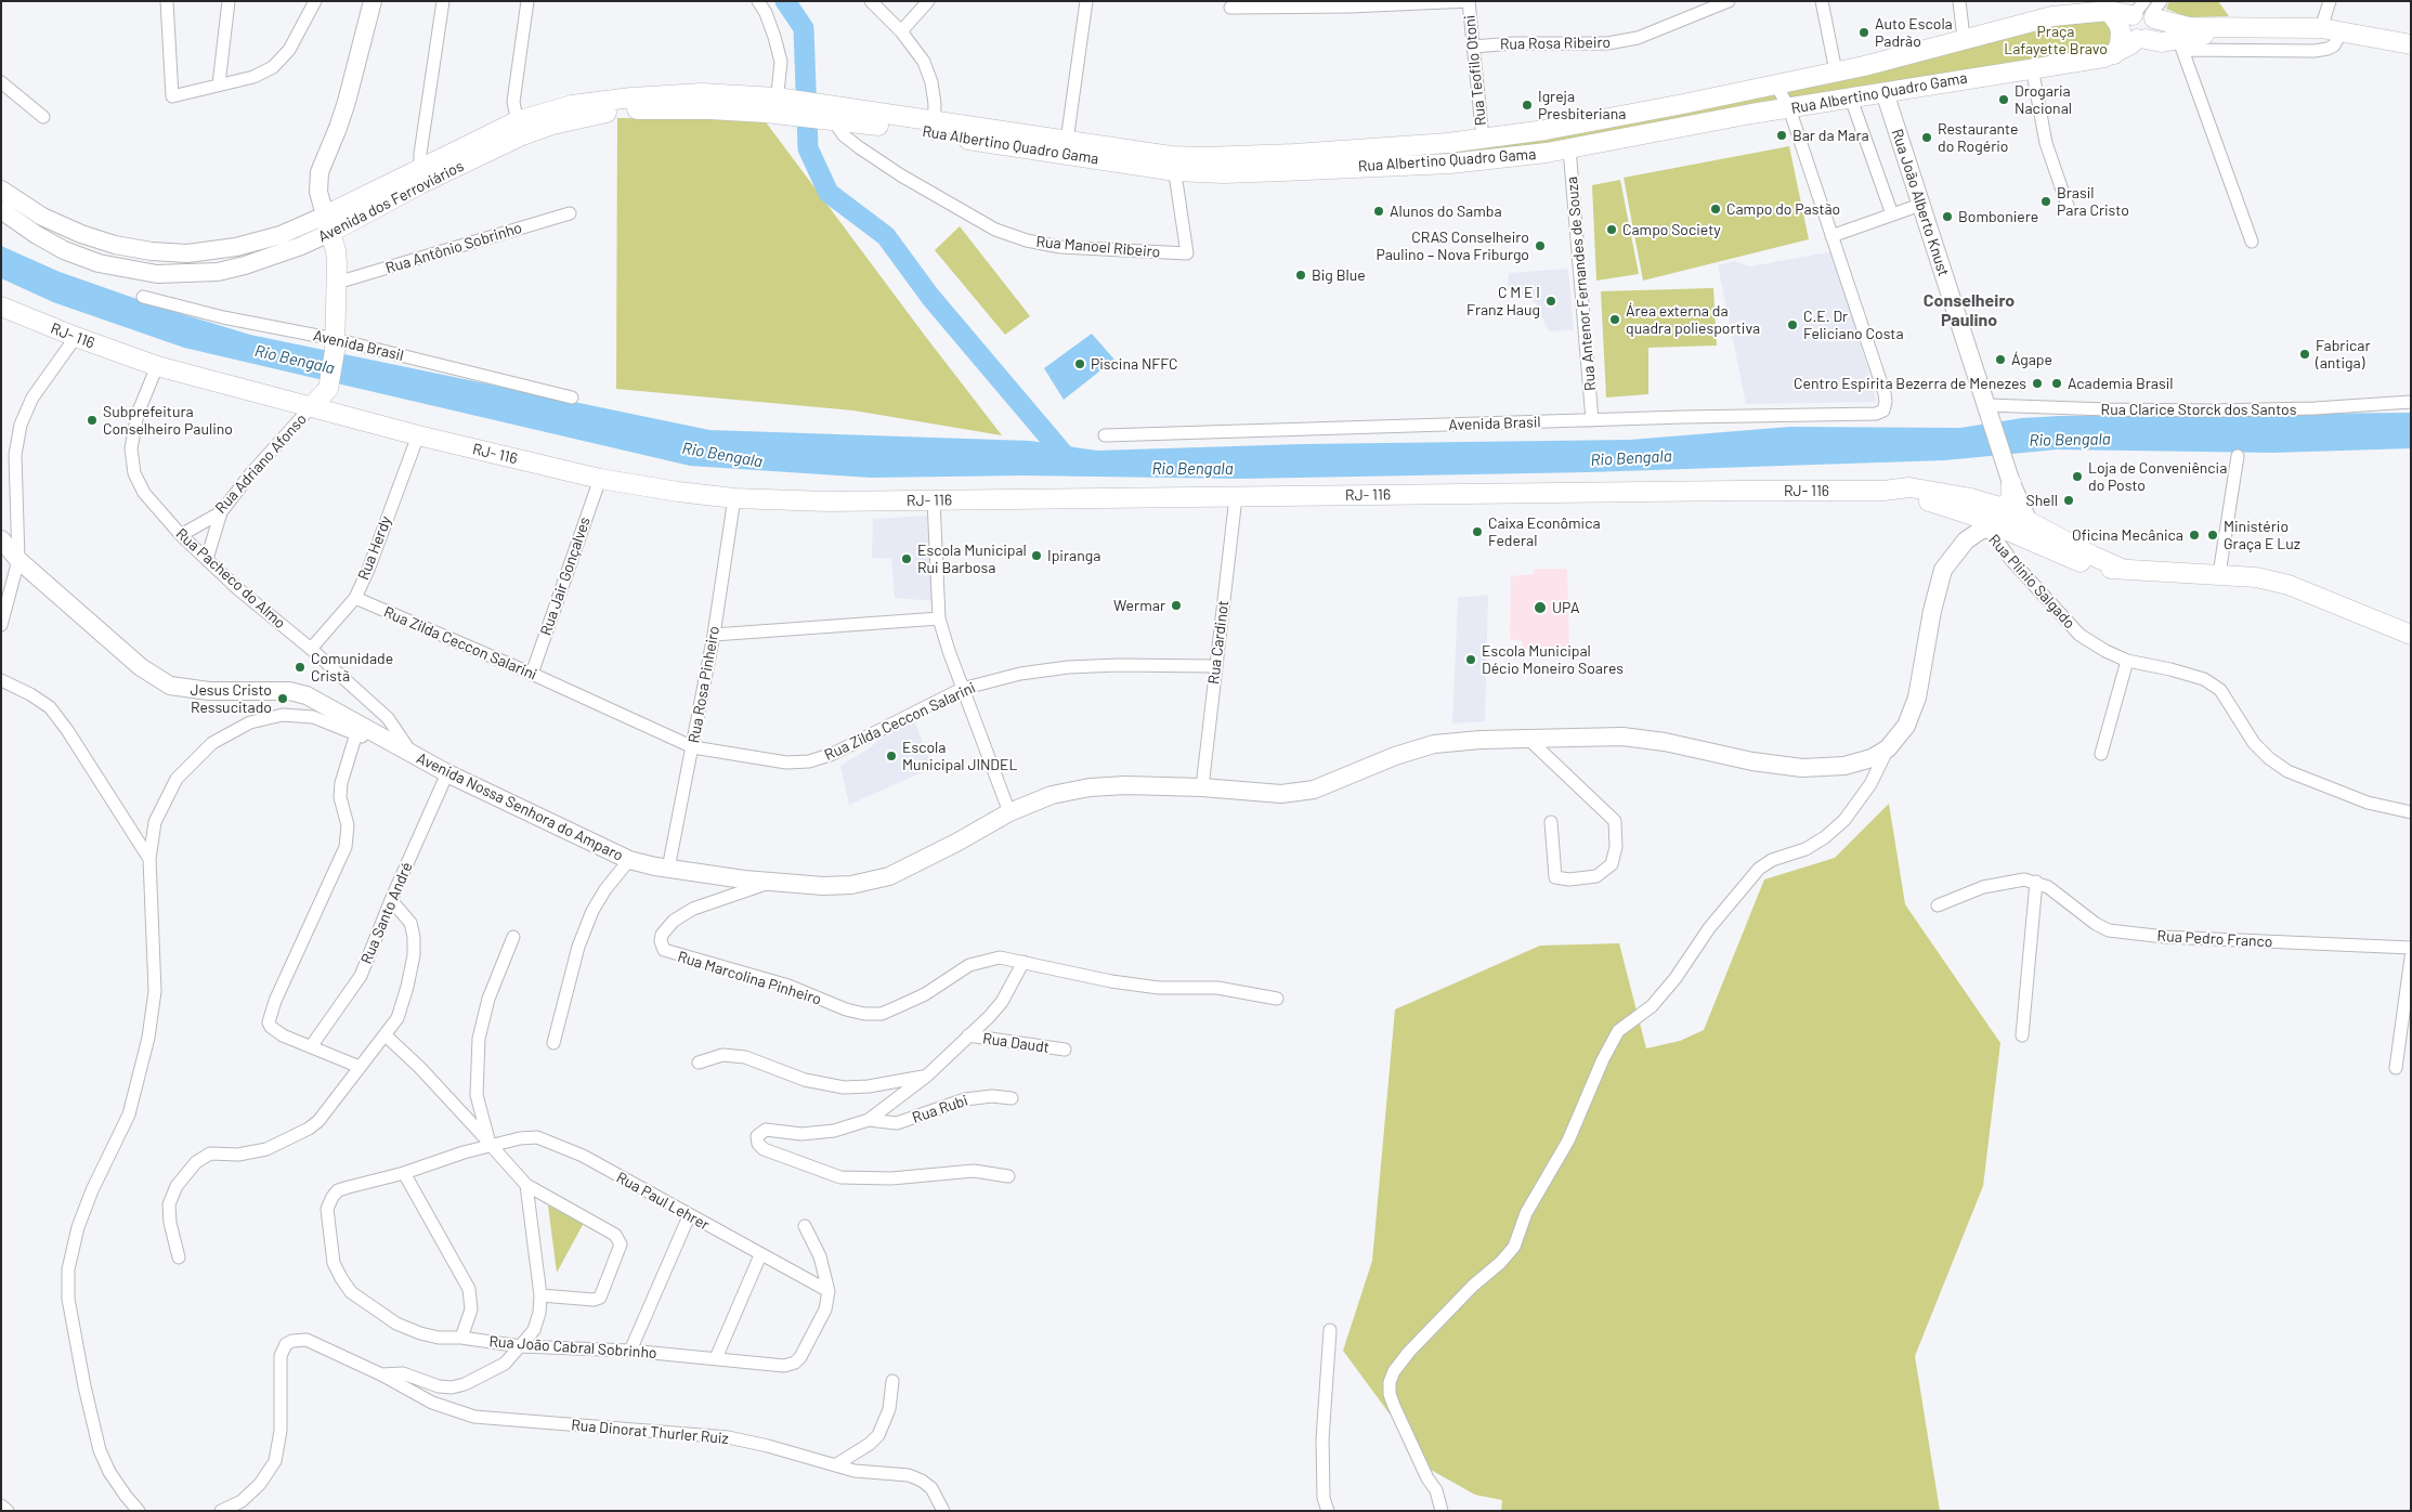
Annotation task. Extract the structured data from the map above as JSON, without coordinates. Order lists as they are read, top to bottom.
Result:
{
  "streets": {
    "main road": ["Rua Albertino Quadro Gama", "Avenida dos Ferroviários", "RJ- 116"],
    "street": [
      "Rua Rosa Ribeiro",
      "Rua Teofilo Otoni",
      "Rua João Alberto Knust",
      "Rua Manoel Ribeiro",
      "Rua Antônio Sobrinho",
      "Rua Antenor Fernandes de Souza",
      "Avenida Brasil",
      "Rua Clarice Storck dos Santos",
      "Rua Adriano Afonso",
      "Rua Herdy",
      "Rua Jair Gonçalves",
      "Rua Pacheco do Almo",
      "Rua Plinio Salgado",
      "Rua Cardinot",
      "Rua Zilda Ceccon Salarini",
      "Rua Rosa Pinheiro",
      "Avenida Nossa Senhora do Amparo",
      "Rua Santo André",
      "Rua Pedro Franco",
      "Rua Marcolina Pinheiro",
      "Rua Daudt",
      "Rua Rubi",
      "Rua Paul Lehrer",
      "Rua João Cabral Sobrinho",
      "Rua Dinorat Thurler Ruiz"
    ]
  },
  "crossings": [
    ["Rua Rosa Ribeiro", "Rua Teofilo Otoni"],
    ["Rua Teofilo Otoni", "Rua Albertino Quadro Gama"],
    ["Rua Albertino Quadro Gama", "Avenida dos Ferroviários"],
    ["Rua Albertino Quadro Gama", "Rua João Alberto Knust"],
    ["Rua Albertino Quadro Gama", "Rua Manoel Ribeiro"],
    ["Rua Albertino Quadro Gama", "Rua Antenor Fernandes de Souza"],
    ["Rua João Alberto Knust", "Rua Clarice Storck dos Santos"],
    ["Rua Antenor Fernandes de Souza", "Avenida Brasil"],
    ["RJ- 116", "Rua Adriano Afonso"],
    ["RJ- 116", "Rua Herdy"],
    ["RJ- 116", "Rua Jair Gonçalves"],
    ["RJ- 116", "Rua Pacheco do Almo"],
    ["RJ- 116", "Rua Plinio Salgado"],
    ["RJ- 116", "Rua Cardinot"],
    ["RJ- 116", "Rua Rosa Pinheiro"],
    ["RJ- 116", "Avenida Nossa Senhora do Amparo"],
    ["Rua Adriano Afonso", "Rua Pacheco do Almo"],
    ["Rua Herdy", "Rua Pacheco do Almo"],
    ["Rua Herdy", "Rua Zilda Ceccon Salarini"],
    ["Rua Jair Gonçalves", "Rua Zilda Ceccon Salarini"],
    ["Rua Pacheco do Almo", "Avenida Nossa Senhora do Amparo"],
    ["Rua Plinio Salgado", "Avenida Nossa Senhora do Amparo"],
    ["Rua Cardinot", "Rua Zilda Ceccon Salarini"],
    ["Rua Cardinot", "Avenida Nossa Senhora do Amparo"],
    ["Rua Zilda Ceccon Salarini", "Rua Rosa Pinheiro"],
    ["Rua Rosa Pinheiro", "Avenida Nossa Senhora do Amparo"],
    ["Avenida Nossa Senhora do Amparo", "Rua Santo André"],
    ["Avenida Nossa Senhora do Amparo", "Rua Marcolina Pinheiro"],
    ["Rua Paul Lehrer", "Rua João Cabral Sobrinho"],
    ["Rua João Cabral Sobrinho", "Rua Dinorat Thurler Ruiz"]
  ],
  "districts": ["Conselheiro Paulino"],
  "water": ["Rio Bengala"],
  "parks": ["Praça Lafayette Bravo"],
  "places": [
    "Auto Escola Padrão",
    "Drogaria Nacional",
    "Igreja Presbiteriana",
    "Bar da Mara",
    "Restaurante do Rogério",
    "Brasil Para Cristo",
    "Campo do Pastão",
    "Alunos do Samba",
    "Bomboniere",
    "Campo Society",
    "CRAS Conselheiro Paulino – Nova Friburgo",
    "Big Blue",
    "C M E I Franz Haug",
    "Área externa da quadra poliesportiva",
    "C.E. Dr Feliciano Costa",
    "Fabricar (antiga)",
    "Ágape",
    "Piscina NFFC",
    "Centro Espirita Bezerra de Menezes",
    "Academia Brasil",
    "Subprefeitura Conselheiro Paulino",
    "Loja de Conveniência do Posto",
    "Shell",
    "Caixa Econômica Federal",
    "Oficina Mecânica",
    "Ministério Graça E Luz",
    "Ipiranga",
    "Escola Municipal Rui Barbosa",
    "Wermar",
    "UPA",
    "Escola Municipal Décio Moneiro Soares",
    "Comunidade Cristã",
    "Jesus Cristo Ressucitado",
    "Escola Municipal JINDEL"
  ]
}
